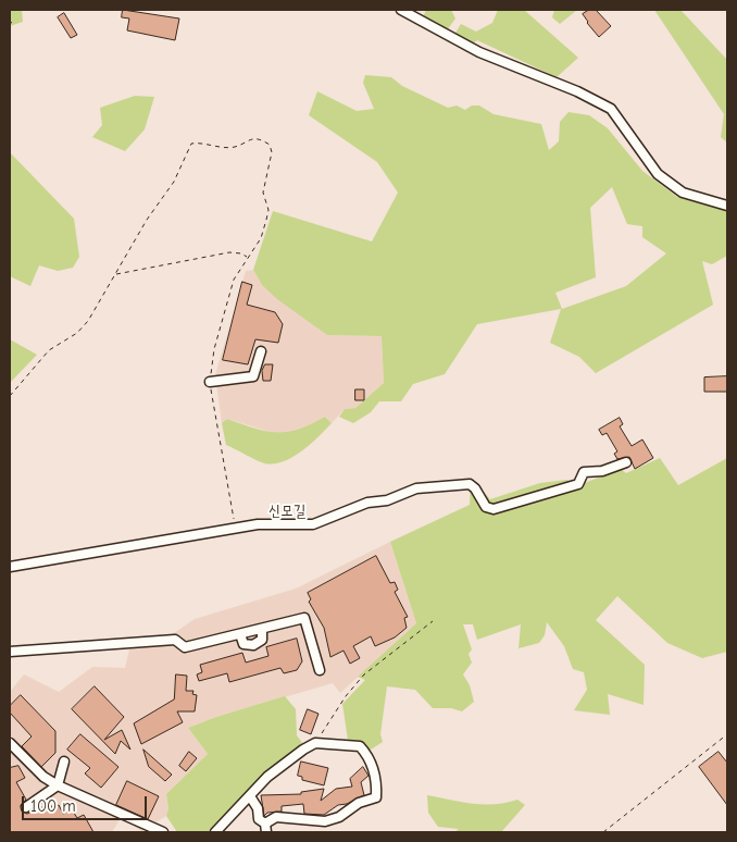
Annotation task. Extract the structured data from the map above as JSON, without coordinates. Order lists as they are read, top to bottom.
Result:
{
  "streets": {
    "street": ["신모길"]
  },
  "scale_bar": "100 m"
}
